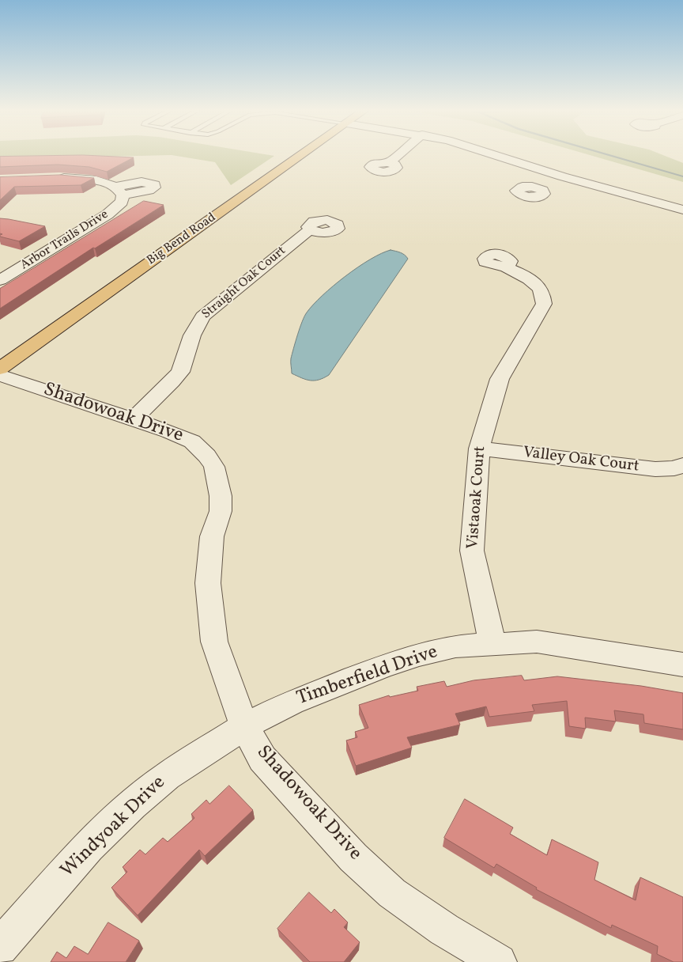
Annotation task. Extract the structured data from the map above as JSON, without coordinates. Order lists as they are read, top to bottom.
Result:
{
  "streets": {
    "main road": ["Big Bend Road"],
    "street": [
      "Arbor Trails Drive",
      "Straight Oak Court",
      "Shadowoak Drive",
      "Valley Oak Court",
      "Vistaoak Court",
      "Timberfield Drive",
      "Windyoak Drive"
    ]
  },
  "crossings": [
    ["Straight Oak Court", "Shadowoak Drive"],
    ["Shadowoak Drive", "Timberfield Drive"],
    ["Shadowoak Drive", "Windyoak Drive"],
    ["Valley Oak Court", "Vistaoak Court"],
    ["Vistaoak Court", "Timberfield Drive"],
    ["Timberfield Drive", "Windyoak Drive"]
  ]
}
